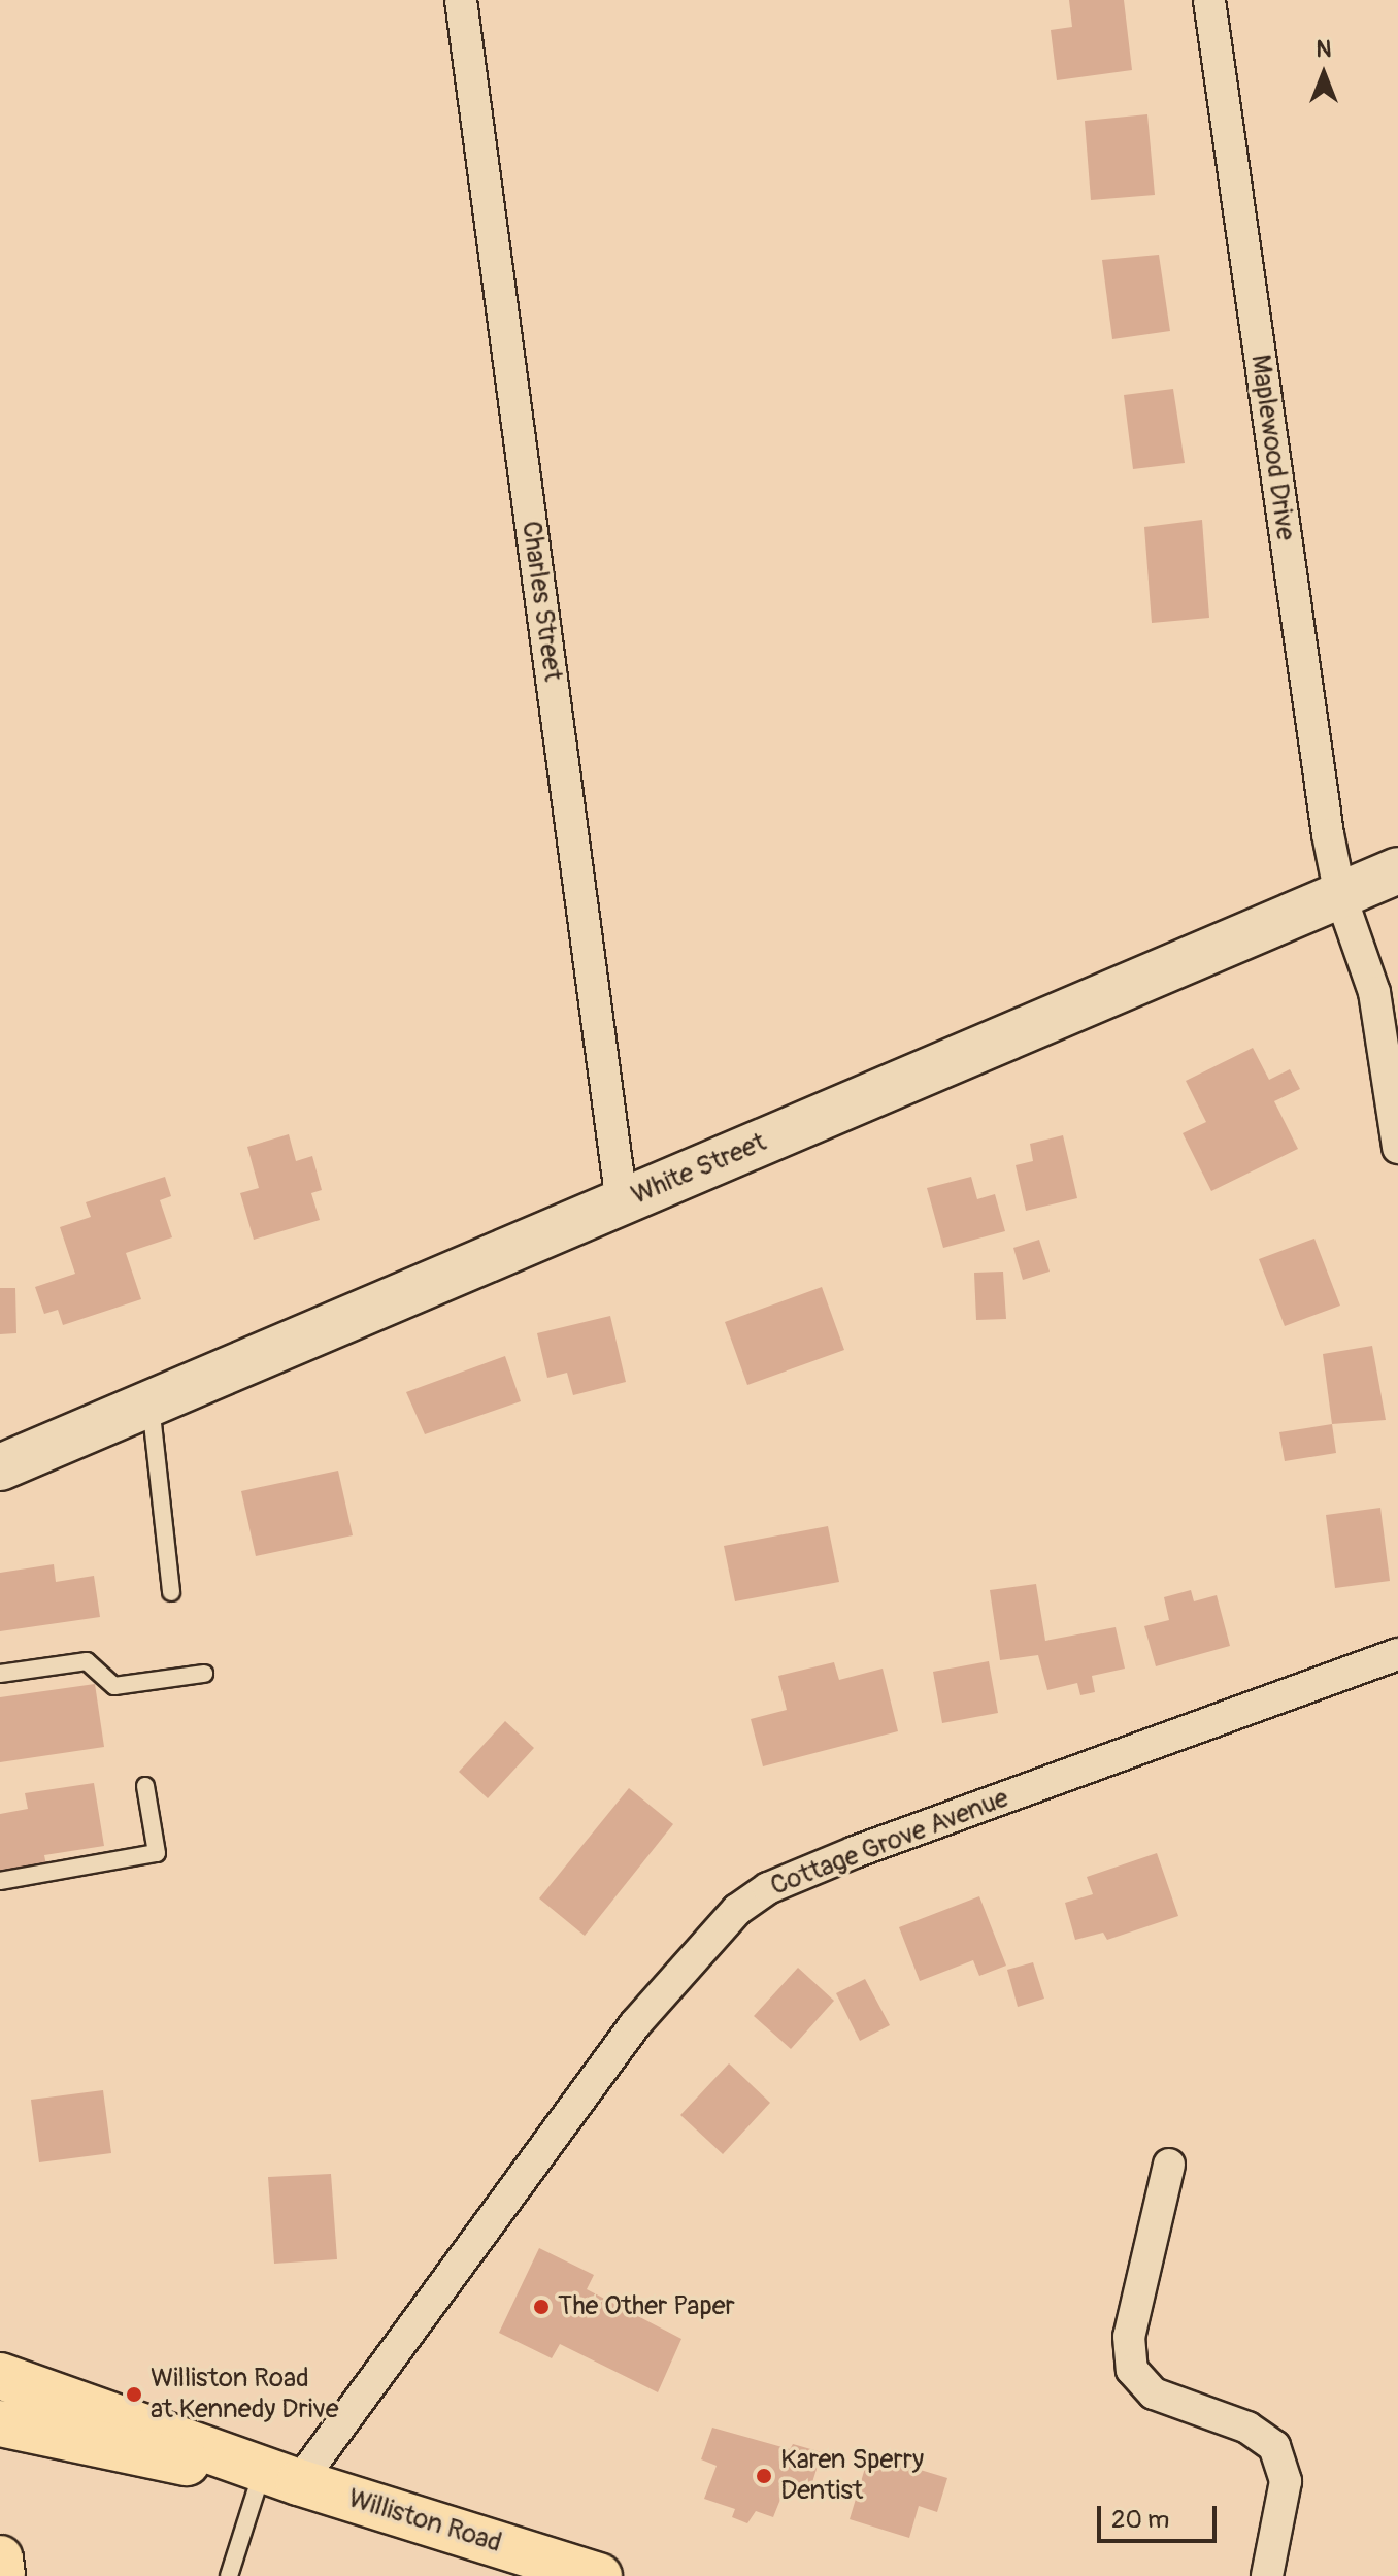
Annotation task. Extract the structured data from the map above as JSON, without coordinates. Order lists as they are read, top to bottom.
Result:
{
  "streets": {
    "main road": ["Williston Road"],
    "street": [
      "Maplewood Drive",
      "Charles Street",
      "White Street",
      "Cottage Grove Avenue"
    ]
  },
  "crossings": [
    ["Maplewood Drive", "White Street"],
    ["Charles Street", "White Street"],
    ["Cottage Grove Avenue", "Williston Road"]
  ],
  "places": ["The Other Paper", "Williston Road at Kennedy Drive", "Karen Sperry Dentist"],
  "scale_bar": "20 m",
  "north": "top"
}
